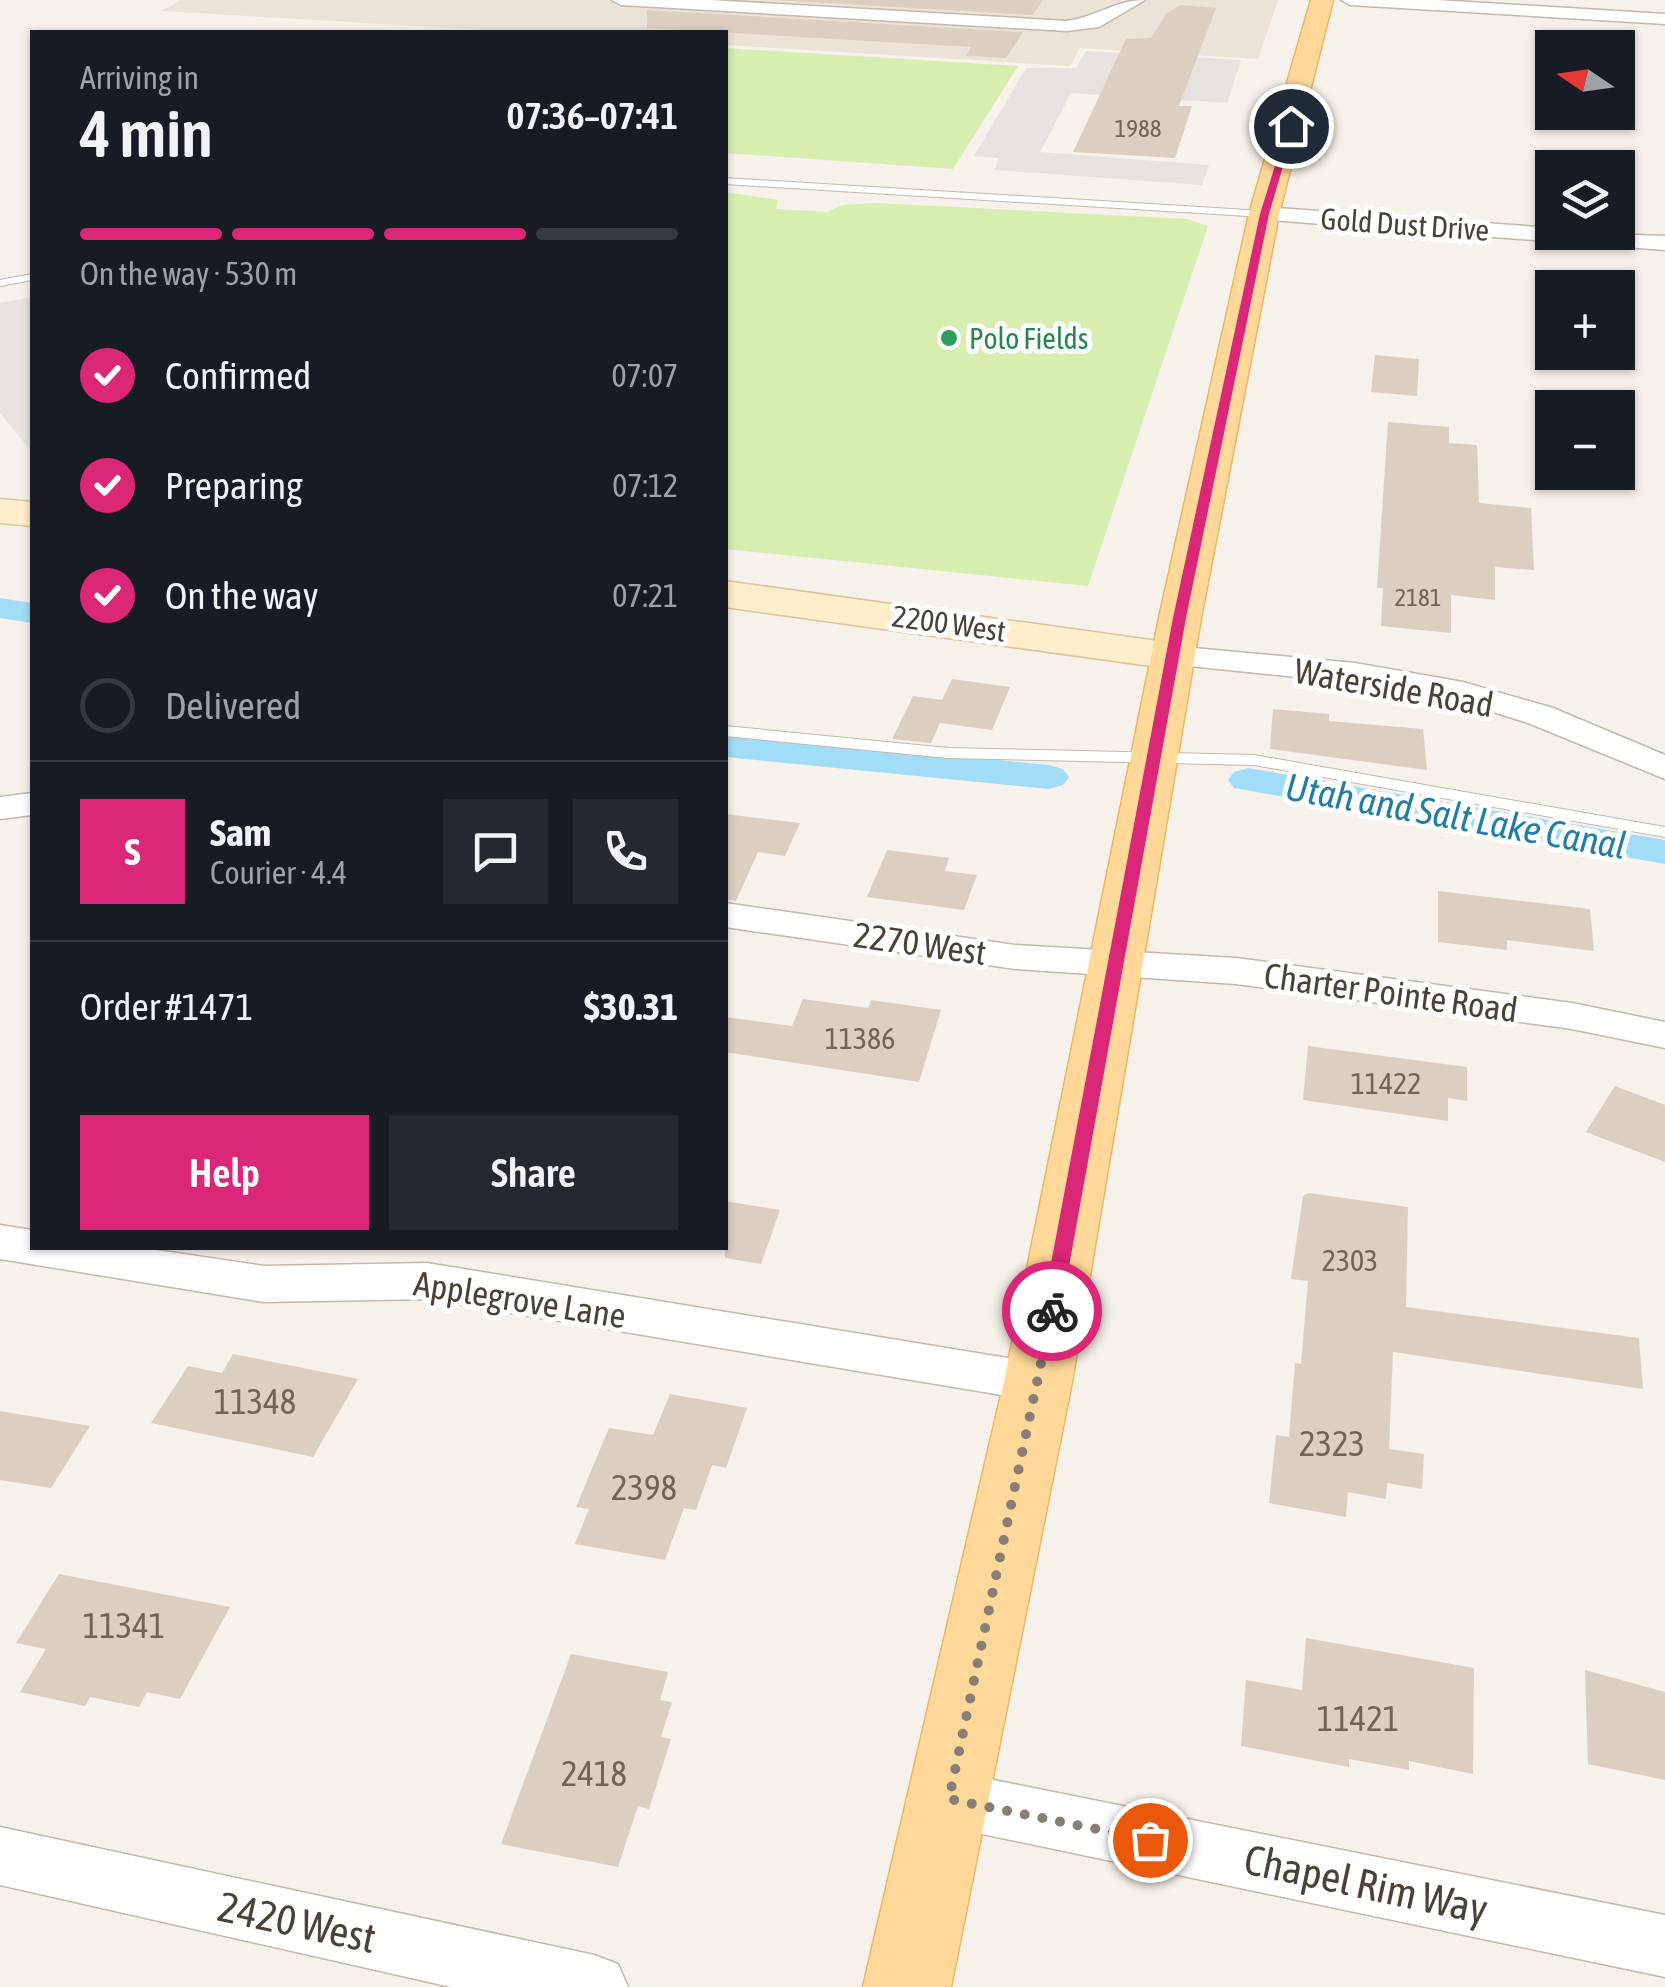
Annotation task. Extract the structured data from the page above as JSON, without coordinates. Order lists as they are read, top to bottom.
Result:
{
  "streets": {
    "street": [
      "Gold Dust Drive",
      "2200 West",
      "Waterside Road",
      "2270 West",
      "Charter Pointe Road",
      "Applegrove Lane",
      "Chapel Rim Way",
      "2420 West"
    ]
  },
  "crossings": [
    ["2200 West", "Waterside Road"],
    ["2270 West", "Charter Pointe Road"]
  ],
  "water": ["Utah and Salt Lake Canal"],
  "places": ["Polo Fields"],
  "house_numbers": [
    "1988",
    "2181",
    "11386",
    "11422",
    "2303",
    "11348",
    "2323",
    "2398",
    "11341",
    "11421",
    "2418"
  ],
  "north": "left",
  "page": {
    "map_buttons": ["+", "−"],
    "heading": ["4 min", "Arriving in", "07:36–07:41"],
    "panel": [
      "Sam",
      "Courier · 4.4",
      "Order #1471",
      "$30.31"
    ],
    "bar": "On the way · 530 m",
    "list": [
      ["Confirmed", "07:07"],
      ["Preparing", "07:12"],
      ["On the way", "07:21"],
      "Delivered"
    ],
    "round": "S",
    "buttons": ["Help", "Share"]
  }
}
